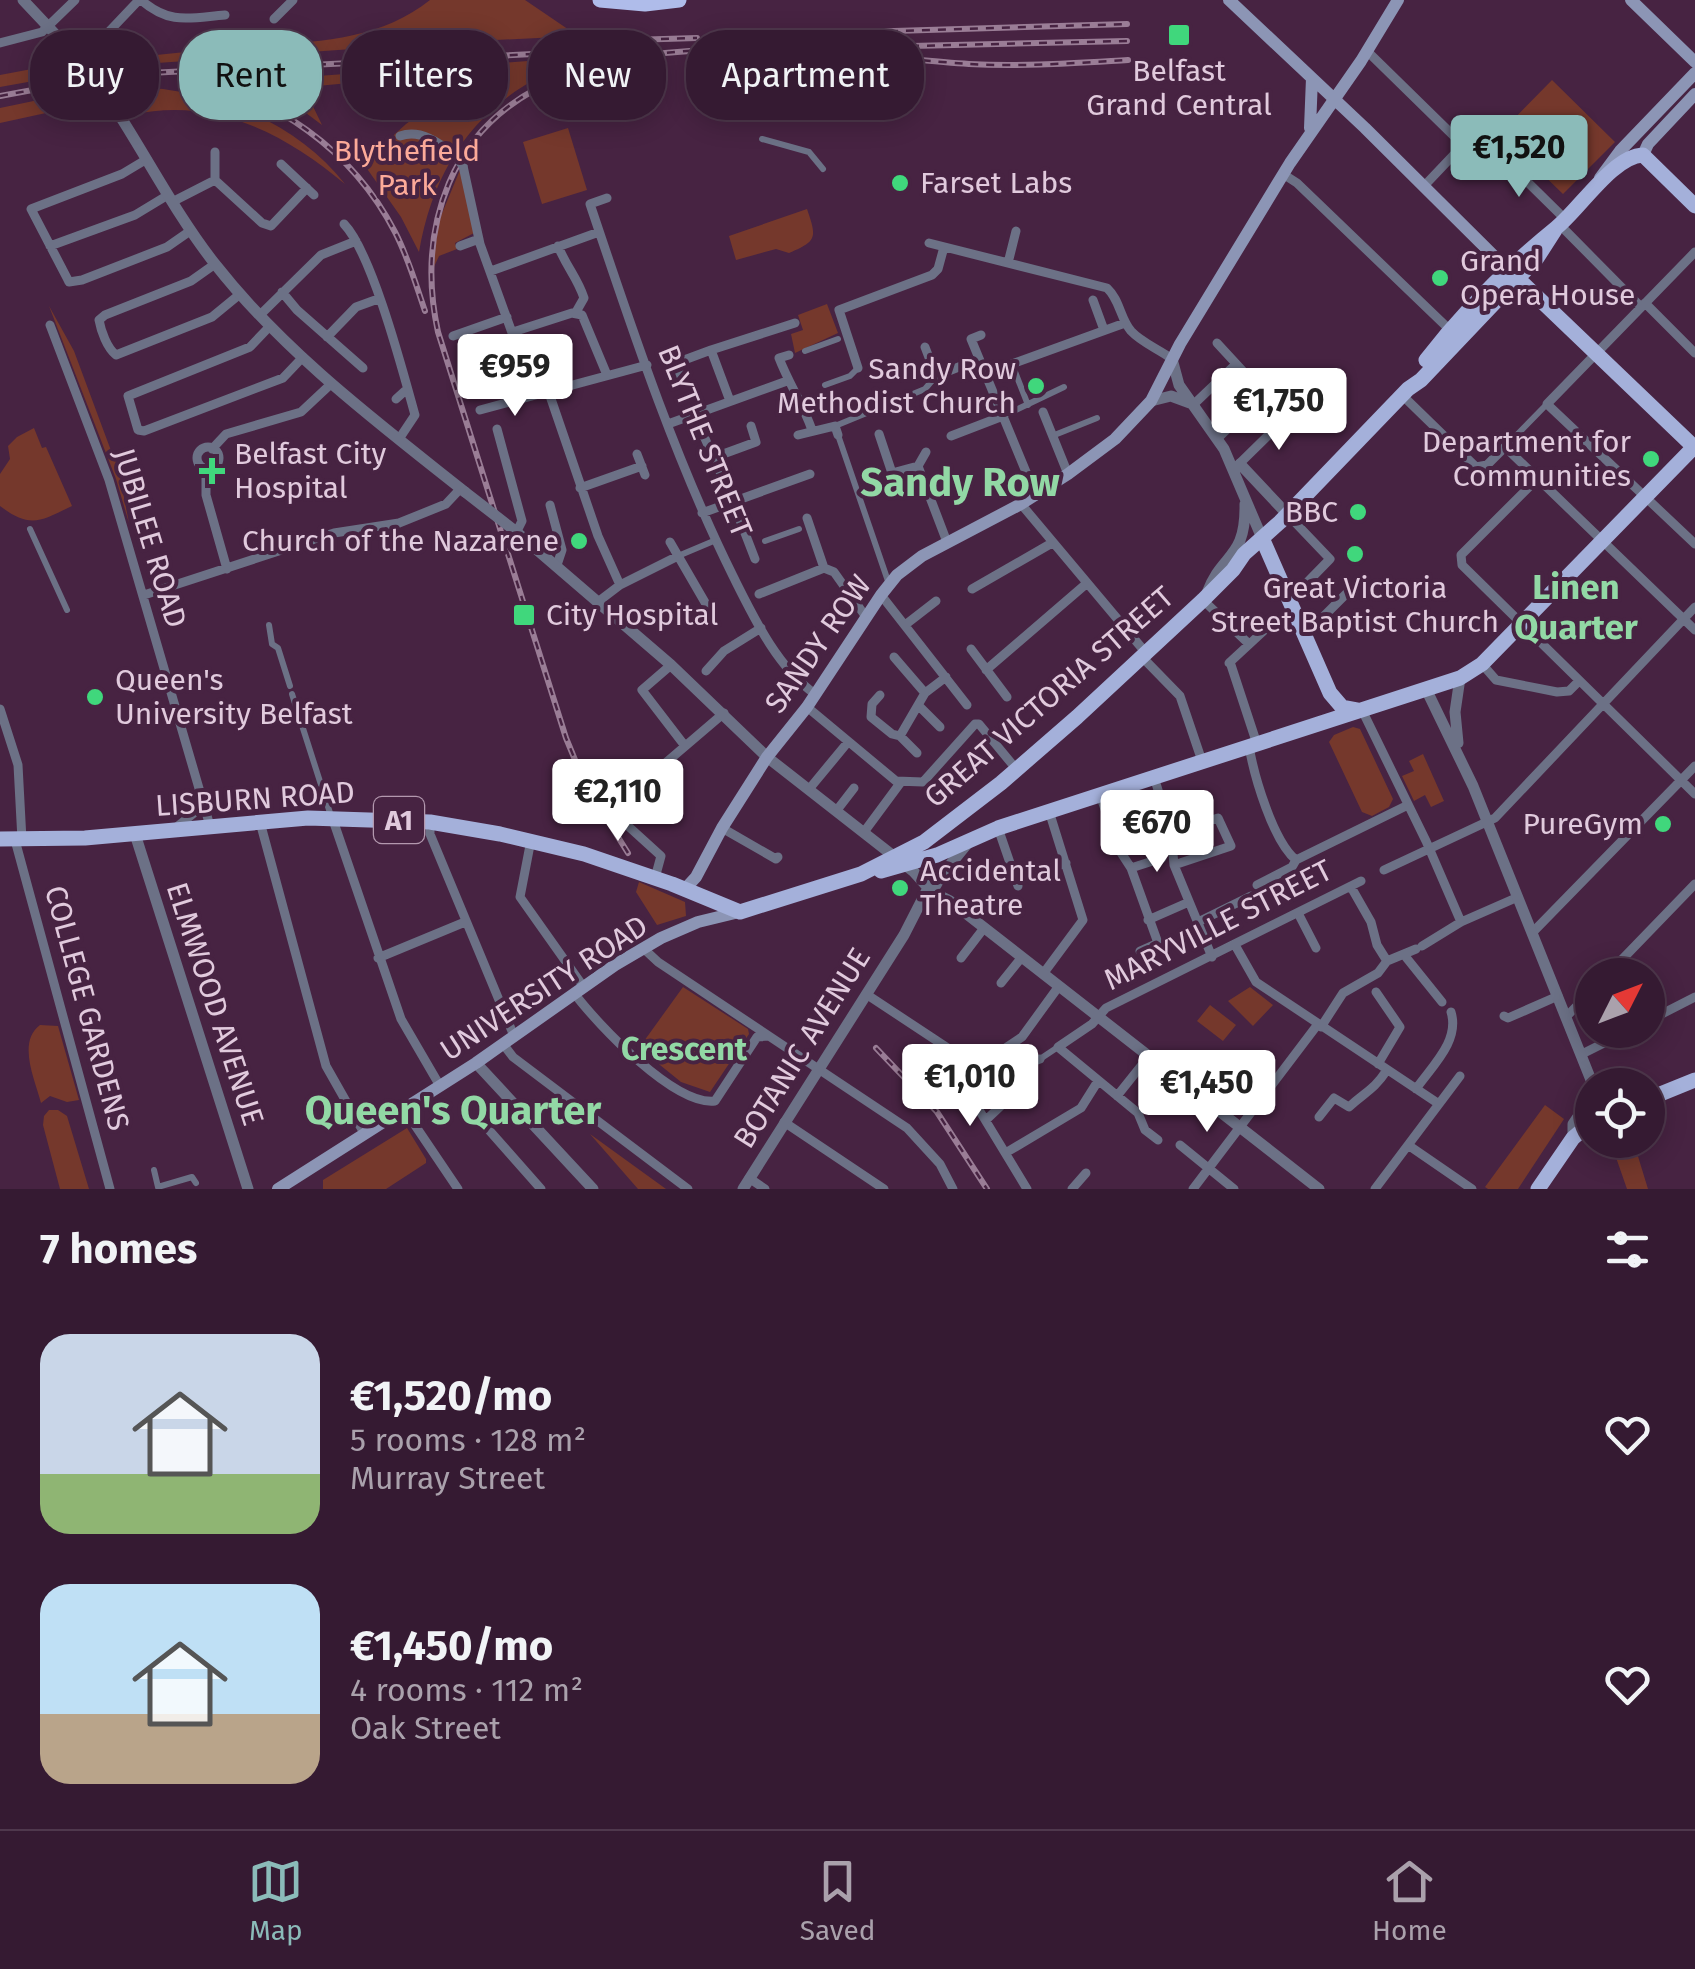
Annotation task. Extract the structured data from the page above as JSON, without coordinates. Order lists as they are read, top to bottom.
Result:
{
  "streets": {
    "main road": [
      "SANDY ROW",
      "GREAT VICTORIA STREET",
      "LISBURN ROAD",
      "A1",
      "UNIVERSITY ROAD"
    ],
    "street": [
      "BLYTHE STREET",
      "JUBILEE ROAD",
      "MARYVILLE STREET",
      "ELMWOOD AVENUE",
      "COLLEGE GARDENS",
      "BOTANIC AVENUE"
    ]
  },
  "crossings": [
    ["BLYTHE STREET", "SANDY ROW"],
    ["JUBILEE ROAD", "LISBURN ROAD"],
    ["SANDY ROW", "LISBURN ROAD"],
    ["GREAT VICTORIA STREET", "LISBURN ROAD"],
    ["GREAT VICTORIA STREET", "UNIVERSITY ROAD"],
    ["LISBURN ROAD", "UNIVERSITY ROAD"],
    ["LISBURN ROAD", "ELMWOOD AVENUE"],
    ["LISBURN ROAD", "COLLEGE GARDENS"]
  ],
  "districts": [
    "Sandy Row",
    "Linen Quarter",
    "Crescent",
    "Queen's Quarter"
  ],
  "parks": ["Blythefield Park"],
  "places": {
    "transit": ["Belfast Grand Central", "City Hospital"],
    "other": [
      "Farset Labs",
      "Grand Opera House",
      "Sandy Row Methodist Church",
      "Department for Communities",
      "BBC",
      "Church of the Nazarene",
      "Great Victoria Street Baptist Church",
      "Queen's University Belfast",
      "PureGym",
      "Accidental Theatre"
    ],
    "health": ["Belfast City Hospital"]
  },
  "north": "top right",
  "page": {
    "chip": [
      "Buy",
      "Rent",
      "Filters",
      "New",
      "Apartment"
    ],
    "price": [
      "€1,520",
      "€959",
      "€1,750",
      "€2,110",
      "€670",
      "€1,010",
      "€1,450"
    ],
    "heading": "7 homes",
    "list": [
      {
        "name": "€1,520/mo",
        "note": "5 rooms · 128 m² · Murray Street"
      },
      {
        "name": "€1,450/mo",
        "note": "4 rooms · 112 m² · Oak Street"
      }
    ],
    "tabs": ["Map", "Saved", "Home"]
  }
}
